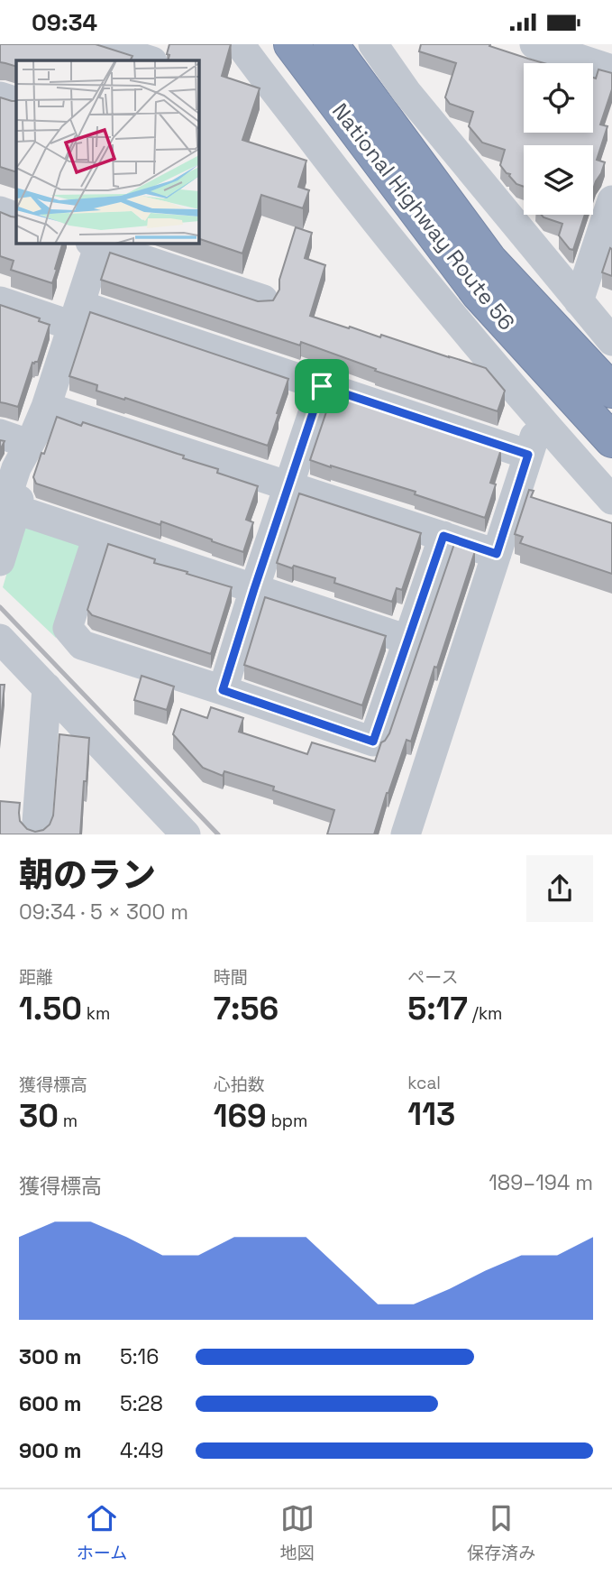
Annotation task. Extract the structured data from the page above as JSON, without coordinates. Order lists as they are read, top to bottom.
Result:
{
  "streets": {
    "highway": ["National Highway Route 56"]
  },
  "page": {
    "status": "09:34",
    "heading": ["朝のラン", "09:34 · 5 × 300 m"],
    "stats": [
      ["距離", "1.50 km"],
      ["時間", "7:56"],
      ["ペース", "5:17 /km"],
      ["獲得標高", "30 m"],
      ["心拍数", "169 bpm"],
      ["kcal", "113"]
    ],
    "chart": ["獲得標高", "189–194 m"],
    "list": [
      {
        "name": "300 m",
        "note": "5:16"
      },
      {
        "name": "600 m",
        "note": "5:28"
      },
      {
        "name": "900 m",
        "note": "4:49"
      }
    ],
    "tabs": ["ホーム", "地図", "保存済み"]
  }
}
